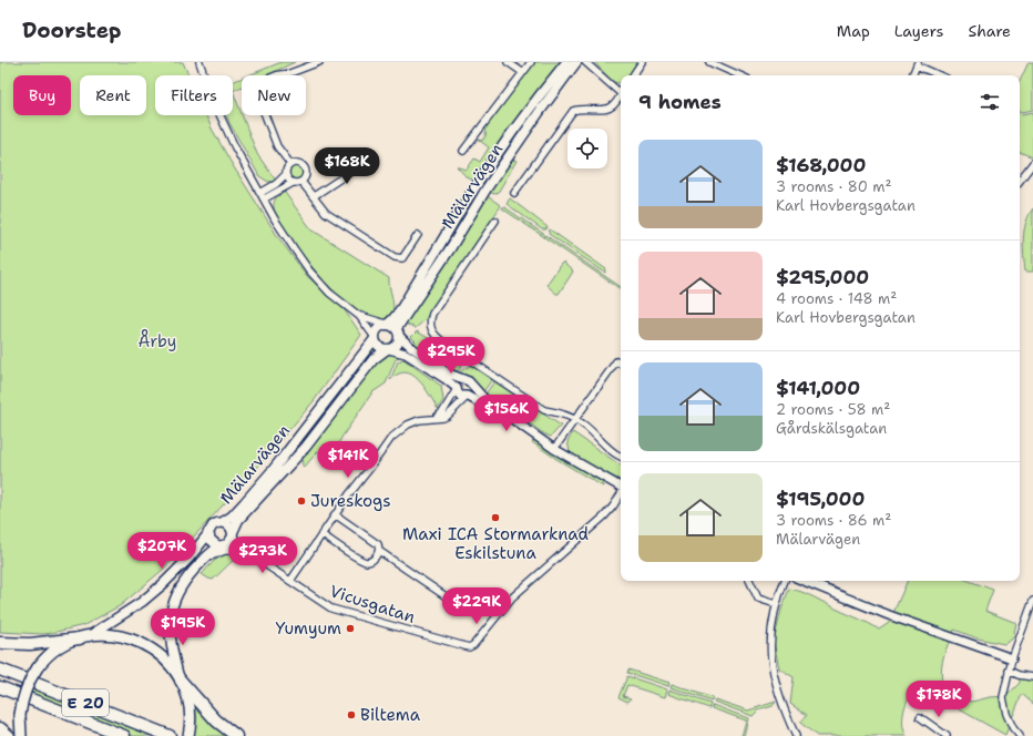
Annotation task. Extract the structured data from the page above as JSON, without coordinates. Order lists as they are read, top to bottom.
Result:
{
  "streets": {
    "highway": ["E 20"],
    "main road": ["Mälarvägen"],
    "street": ["Vicusgatan"]
  },
  "crossings": [
    ["Mälarvägen", "Vicusgatan"]
  ],
  "parks": ["Årby"],
  "places": [
    "Jureskogs",
    "Maxi ICA Stormarknad Eskilstuna",
    "Yumyum",
    "Biltema"
  ],
  "page": {
    "header": "Doorstep",
    "nav": ["Map", "Layers", "Share"],
    "chip": [
      "Buy",
      "Rent",
      "Filters",
      "New"
    ],
    "heading": "9 homes",
    "list": [
      {
        "name": "$168,000",
        "note": "3 rooms · 80 m² · Karl Hovbergsgatan"
      },
      {
        "name": "$295,000",
        "note": "4 rooms · 148 m² · Karl Hovbergsgatan"
      },
      {
        "name": "$141,000",
        "note": "2 rooms · 58 m² · Gårdskälsgatan"
      },
      {
        "name": "$195,000",
        "note": "3 rooms · 86 m² · Mälarvägen"
      }
    ],
    "price": [
      "$168K",
      "$295K",
      "$156K",
      "$141K",
      "$207K",
      "$273K",
      "$229K",
      "$195K",
      "$178K"
    ]
  }
}
